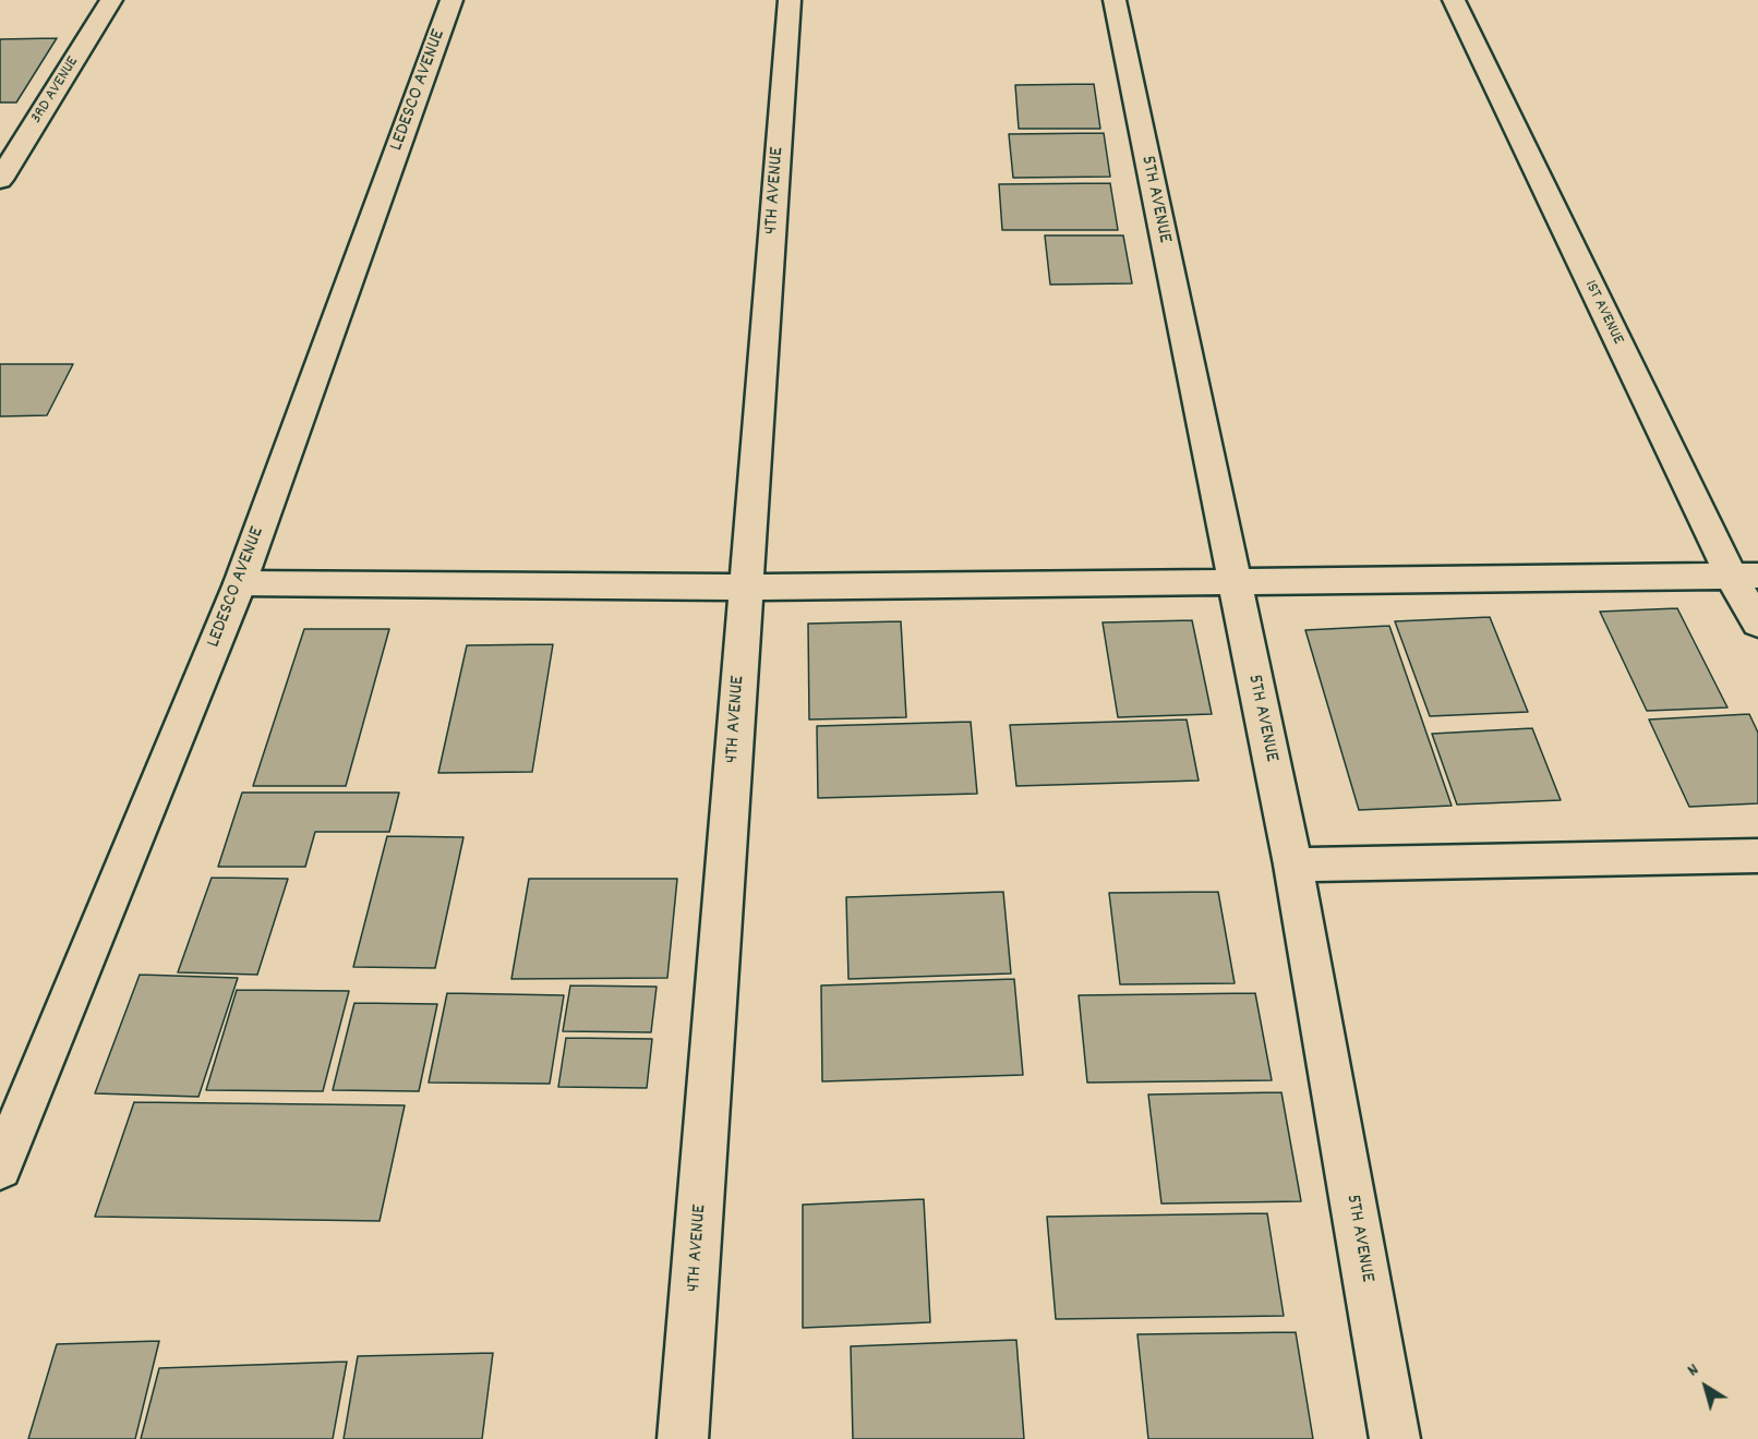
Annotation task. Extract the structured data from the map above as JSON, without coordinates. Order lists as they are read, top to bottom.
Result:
{
  "streets": {
    "street": [
      "3RD AVENUE",
      "LEDESCO AVENUE",
      "4TH AVENUE",
      "5TH AVENUE",
      "1ST AVENUE"
    ]
  },
  "north": "top left"
}
